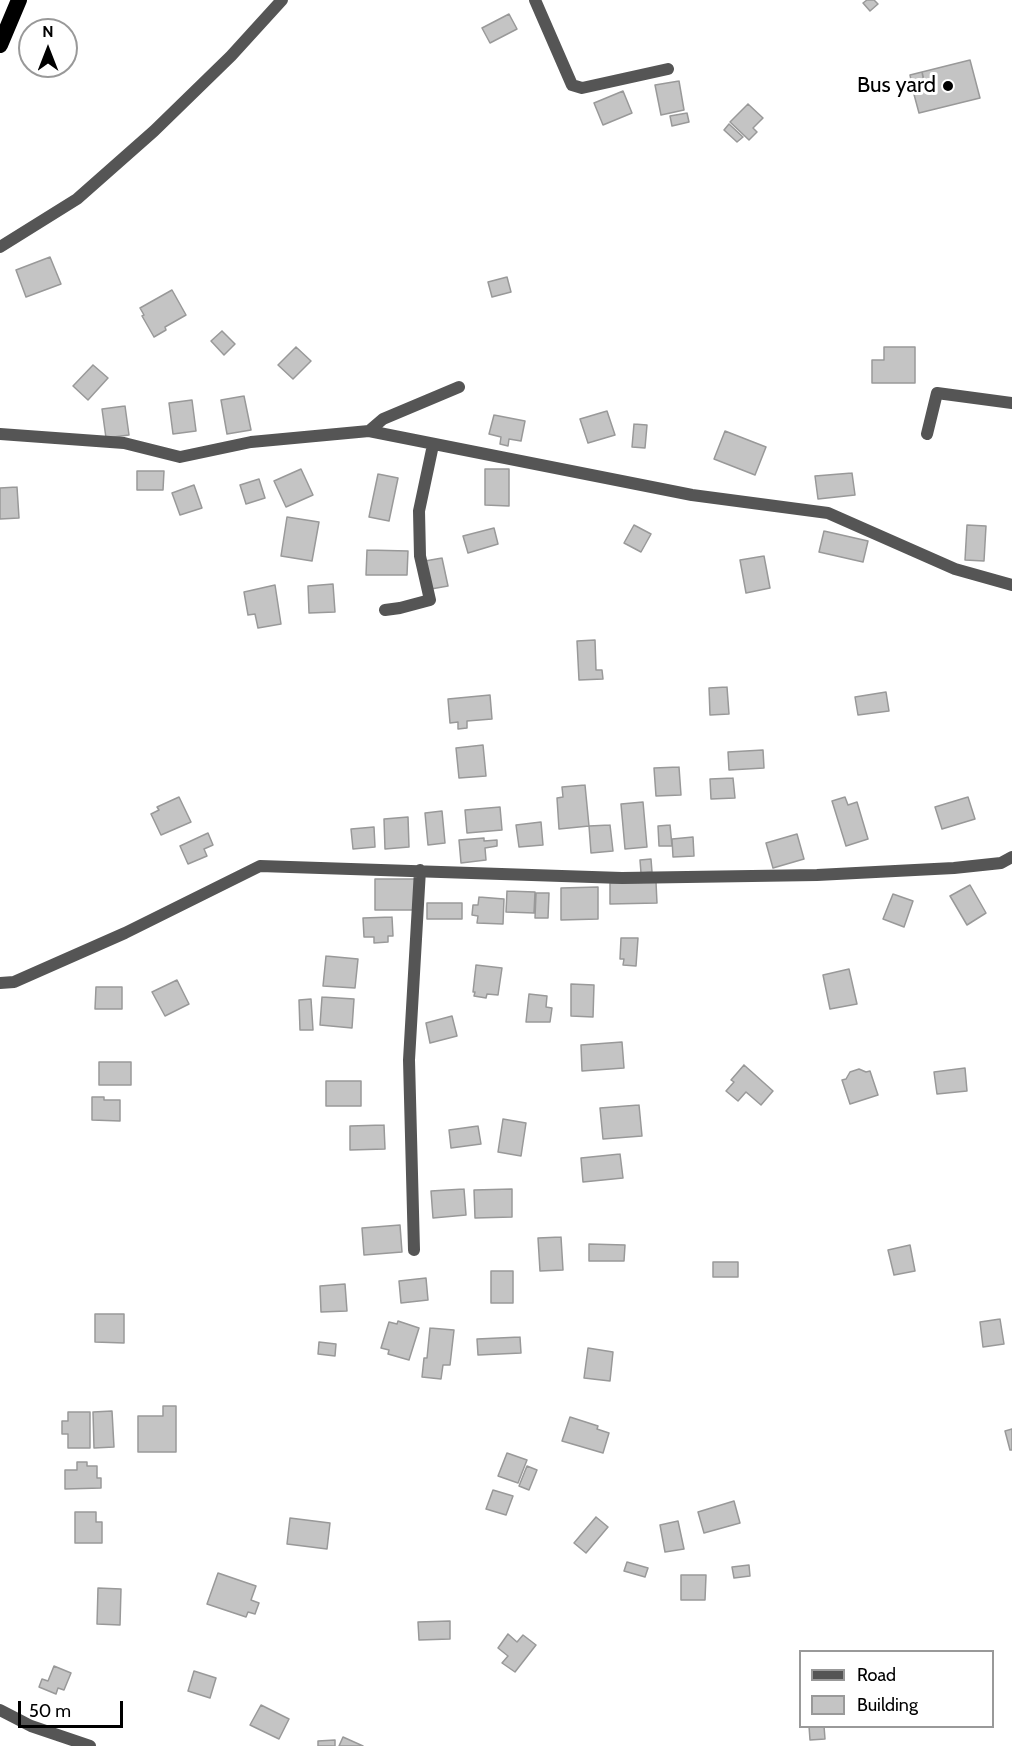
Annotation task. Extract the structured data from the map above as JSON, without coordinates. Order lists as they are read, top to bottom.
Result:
{
  "places": ["Bus yard"],
  "legend": ["Road", "Building"],
  "scale_bar": "50 m",
  "north": "top"
}
